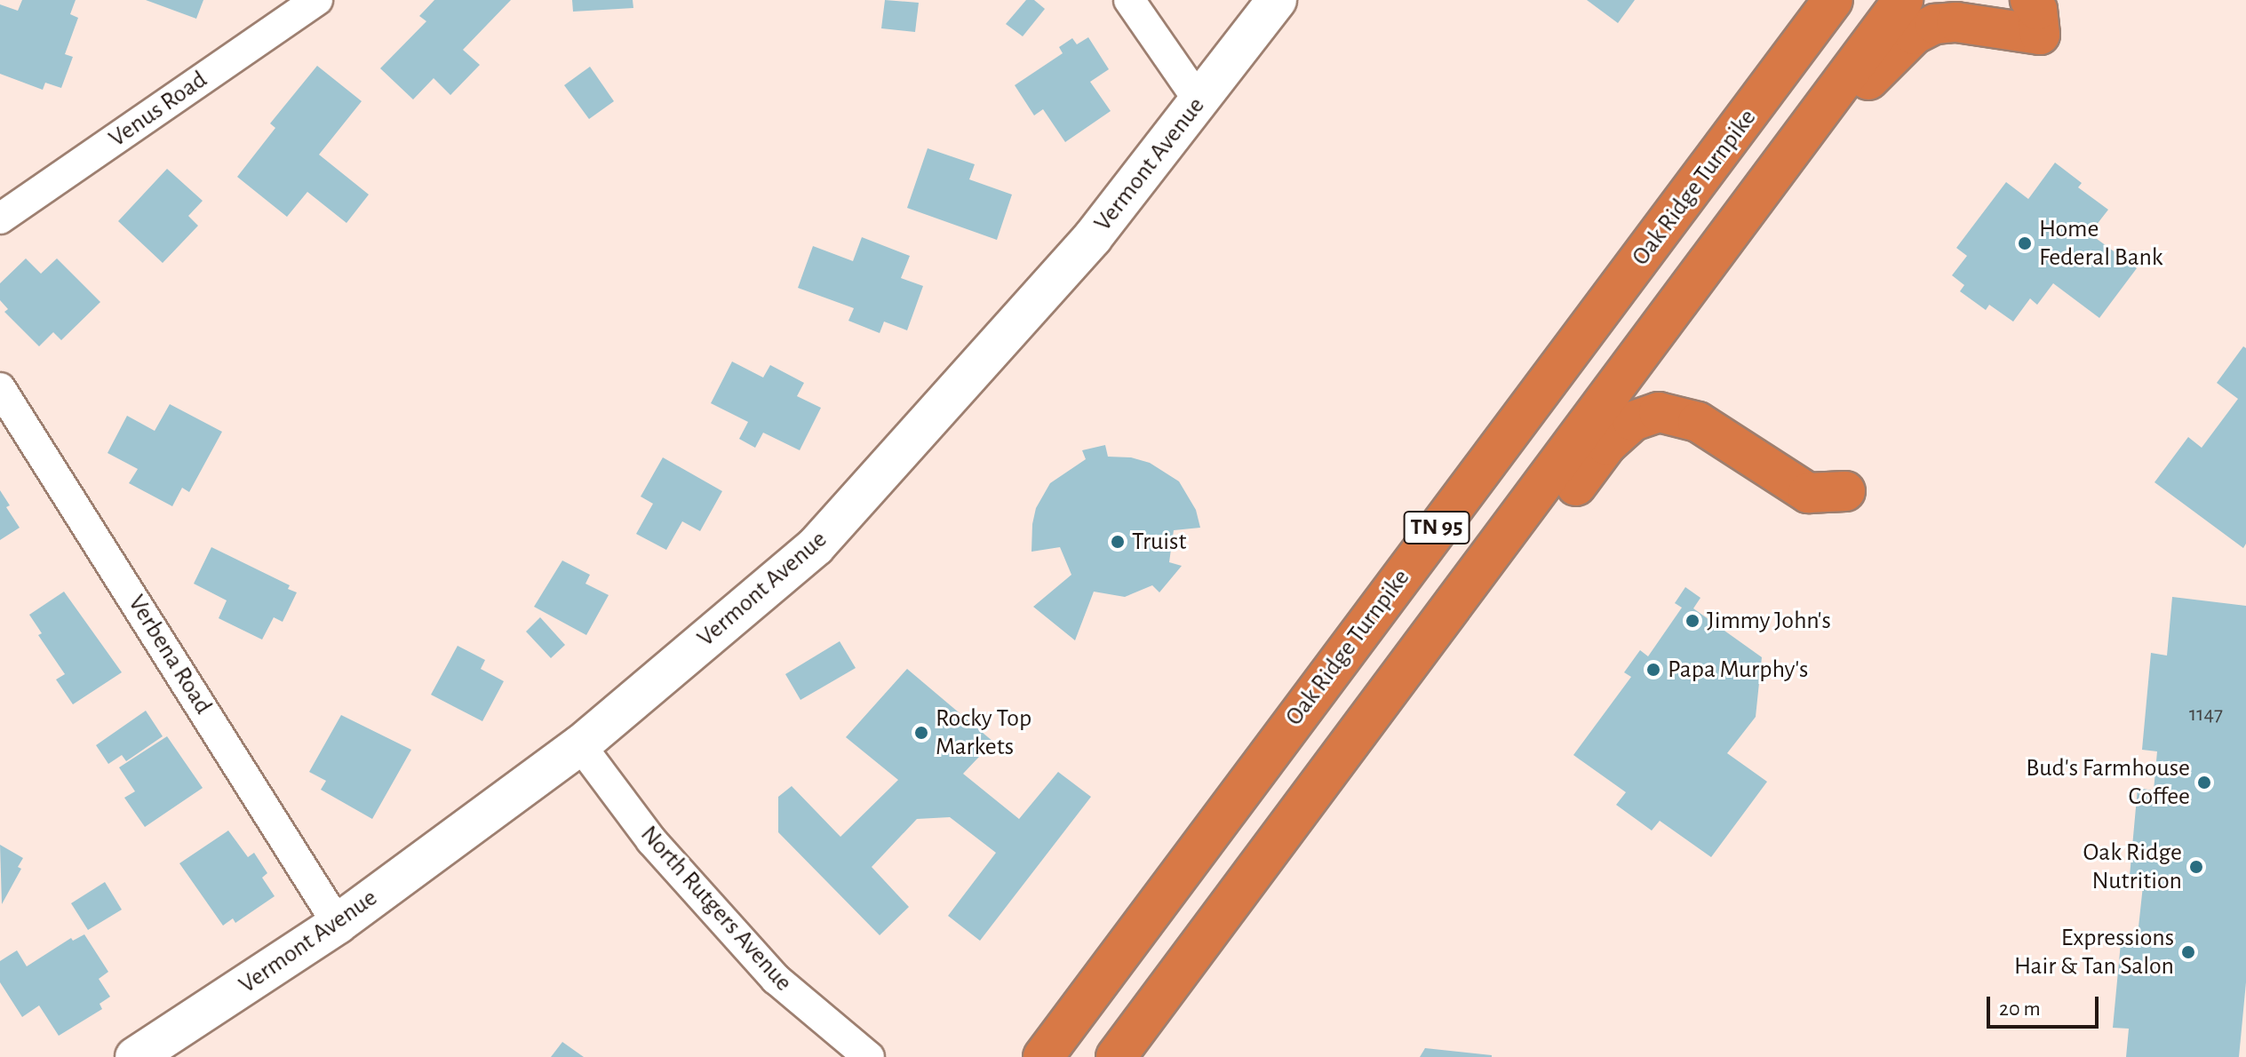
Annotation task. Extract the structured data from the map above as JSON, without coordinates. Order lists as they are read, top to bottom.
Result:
{
  "streets": {
    "highway": ["Oak Ridge Turnpike", "TN 95"],
    "street": [
      "Venus Road",
      "Vermont Avenue",
      "Verbena Road",
      "North Rutgers Avenue"
    ]
  },
  "crossings": [
    ["Vermont Avenue", "Verbena Road"],
    ["Vermont Avenue", "North Rutgers Avenue"]
  ],
  "places": [
    "Home Federal Bank",
    "Truist",
    "Jimmy John's",
    "Papa Murphy's",
    "Rocky Top Markets",
    "Bud's Farmhouse Coffee",
    "Oak Ridge Nutrition",
    "Expressions Hair & Tan Salon"
  ],
  "house_numbers": ["1147"],
  "scale_bar": "20 m"
}
